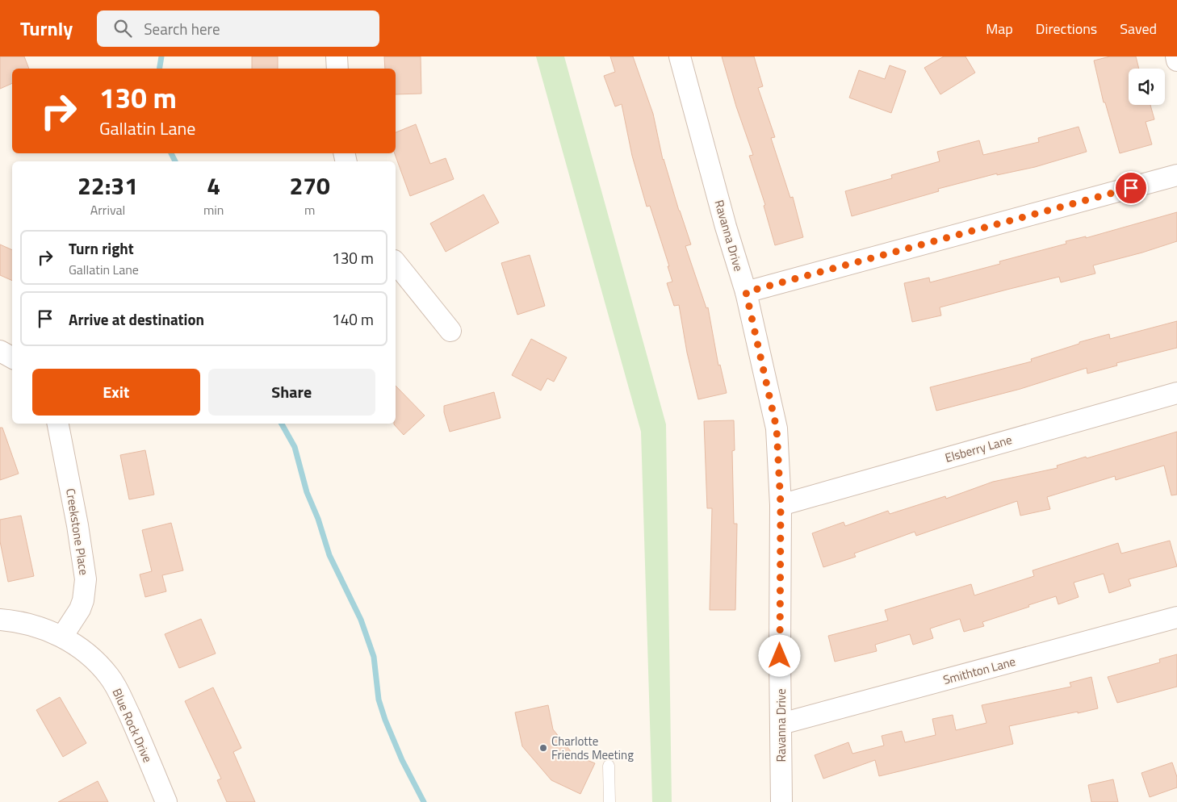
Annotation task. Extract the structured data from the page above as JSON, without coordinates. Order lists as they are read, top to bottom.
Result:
{
  "streets": {
    "street": [
      "Ravanna Drive",
      "Elsberry Lane",
      "Creekstone Place",
      "Smithton Lane",
      "Blue Rock Drive"
    ]
  },
  "crossings": [
    ["Ravanna Drive", "Elsberry Lane"],
    ["Ravanna Drive", "Smithton Lane"],
    ["Creekstone Place", "Blue Rock Drive"]
  ],
  "places": ["Charlotte Friends Meeting"],
  "page": {
    "header": "Turnly",
    "search": "Search here",
    "nav": ["Map", "Directions", "Saved"],
    "turn": ["130 m", "Gallatin Lane"],
    "eta": [
      "22:31",
      "Arrival",
      "4",
      "min",
      "270",
      "m"
    ],
    "list": [
      {
        "name": "Turn right",
        "note": "Gallatin Lane",
        "value": "130 m"
      },
      {
        "name": "Arrive at destination",
        "value": "140 m"
      }
    ],
    "buttons": ["Exit", "Share"]
  }
}
